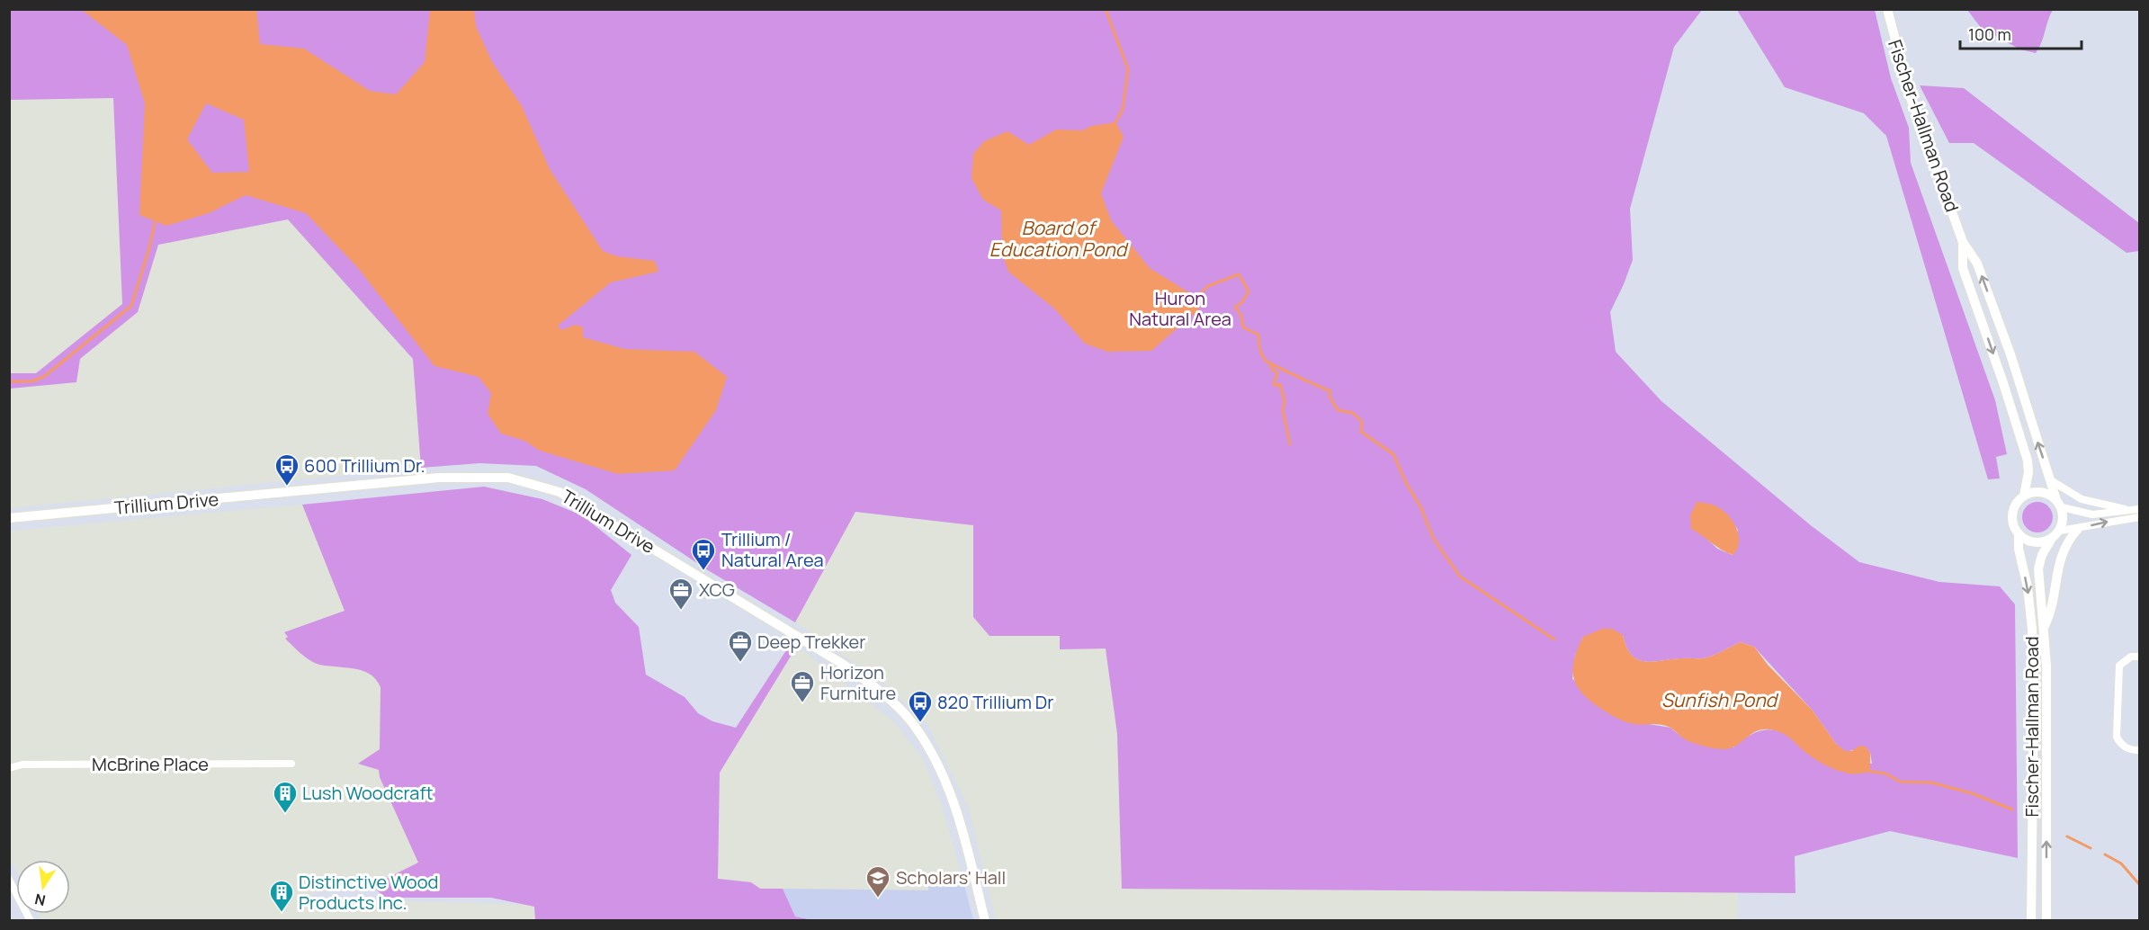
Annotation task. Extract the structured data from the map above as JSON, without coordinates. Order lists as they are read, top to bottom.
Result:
{
  "streets": {
    "main road": ["Fischer-Hallman Road", "Trillium Drive"],
    "street": ["McBrine Place"]
  },
  "water": ["Board of Education Pond", "Sunfish Pond"],
  "parks": ["Huron Natural Area"],
  "places": {
    "bus stop": ["600 Trillium Dr.", "Trillium / Natural Area", "820 Trillium Dr"],
    "office": ["XCG", "Deep Trekker", "Horizon Furniture"],
    "building": ["Lush Woodcraft", "Distinctive Wood Products Inc."],
    "school or university": ["Scholars' Hall"]
  },
  "scale_bar": "100 m",
  "north": "bottom"
}
